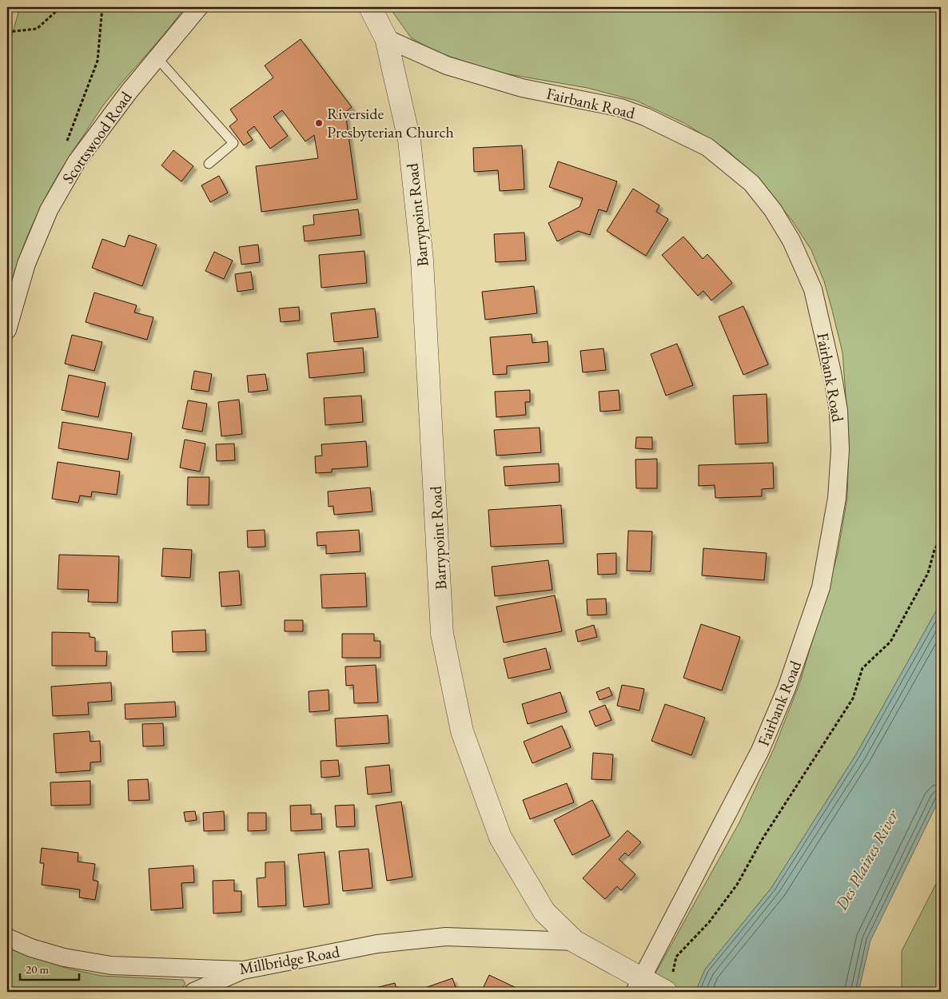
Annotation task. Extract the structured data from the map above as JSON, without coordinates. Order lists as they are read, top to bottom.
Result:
{
  "streets": {
    "street": [
      "Fairbank Road",
      "Scottswood Road",
      "Barrypoint Road",
      "Millbridge Road"
    ]
  },
  "crossings": [
    ["Fairbank Road", "Barrypoint Road"],
    ["Barrypoint Road", "Millbridge Road"]
  ],
  "water": ["Des Plaines River"],
  "places": ["Riverside Presbyterian Church"],
  "scale_bar": "20 m"
}
